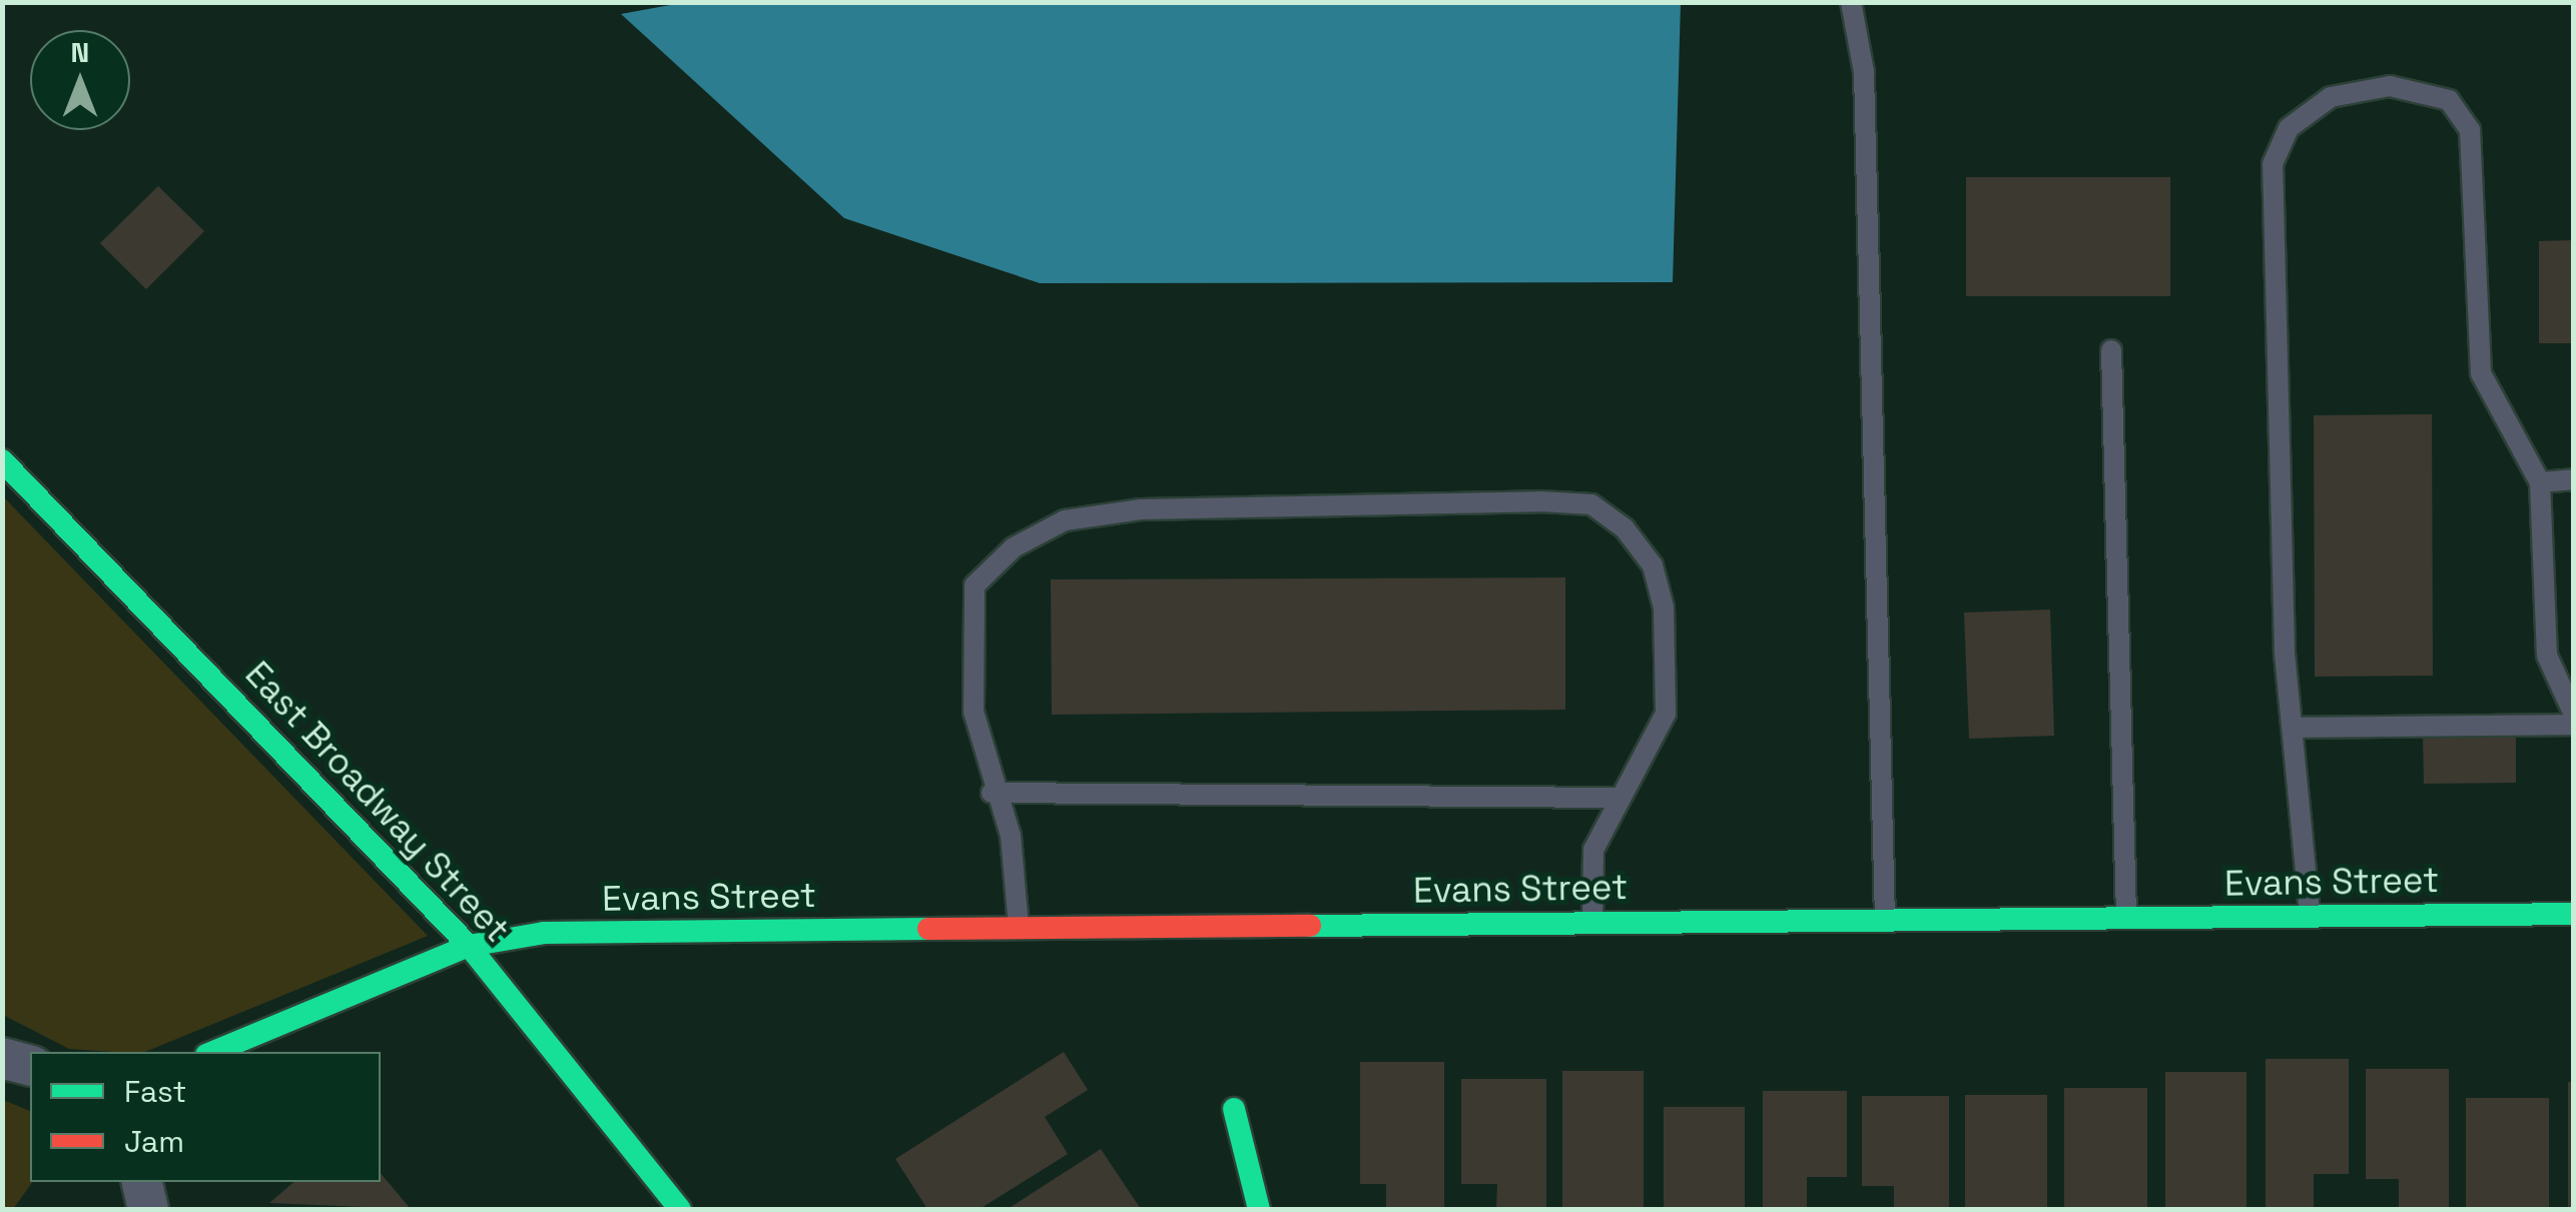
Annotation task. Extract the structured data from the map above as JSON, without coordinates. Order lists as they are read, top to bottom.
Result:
{
  "streets": {
    "street": ["East Broadway Street", "Evans Street"]
  },
  "crossings": [
    ["East Broadway Street", "Evans Street"]
  ],
  "legend": ["Fast", "Jam"],
  "north": "top"
}
